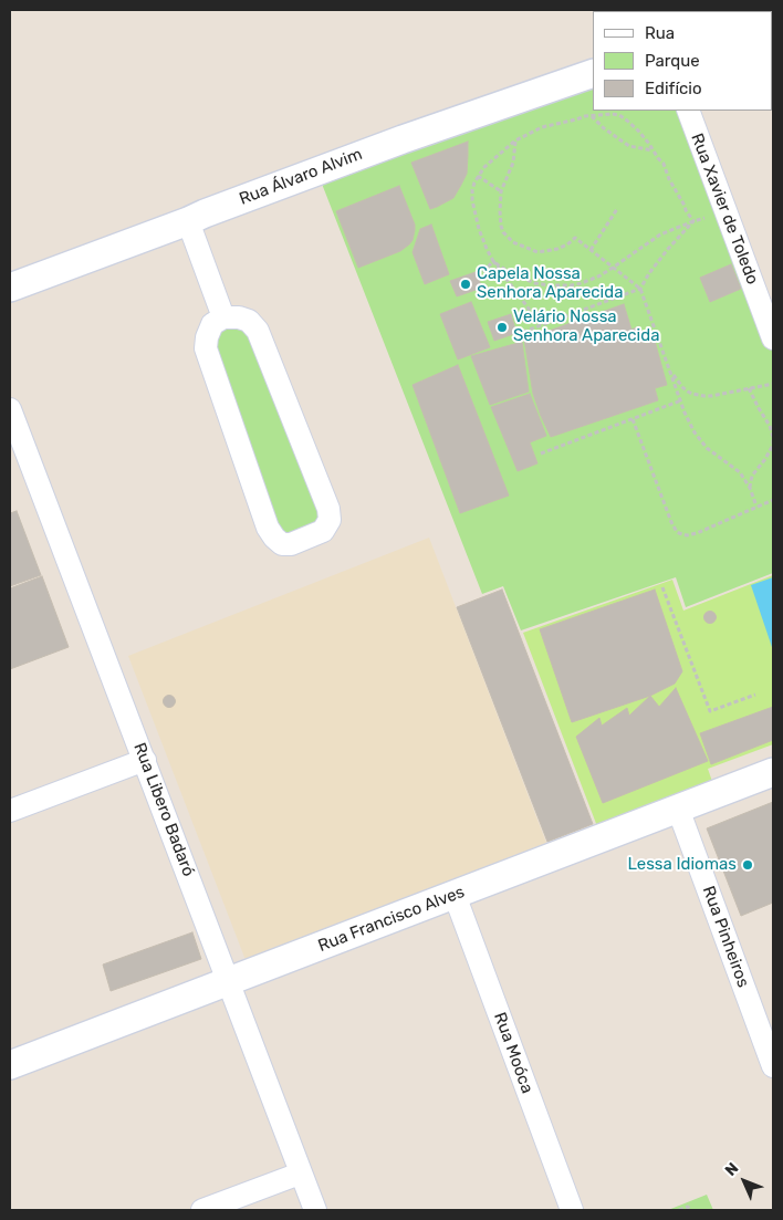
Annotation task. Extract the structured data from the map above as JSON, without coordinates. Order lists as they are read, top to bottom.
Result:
{
  "streets": {
    "street": [
      "Rua Álvaro Alvim",
      "Rua Xavier de Toledo",
      "Rua Libero Badaró",
      "Rua Francisco Alves",
      "Rua Pinheiros",
      "Rua Moóca"
    ]
  },
  "crossings": [
    ["Rua Libero Badaró", "Rua Francisco Alves"],
    ["Rua Francisco Alves", "Rua Pinheiros"],
    ["Rua Francisco Alves", "Rua Moóca"]
  ],
  "places": ["Capela Nossa Senhora Aparecida", "Velário Nossa Senhora Aparecida", "Lessa Idiomas"],
  "legend": ["Rua", "Parque", "Edifício"],
  "north": "top left"
}
